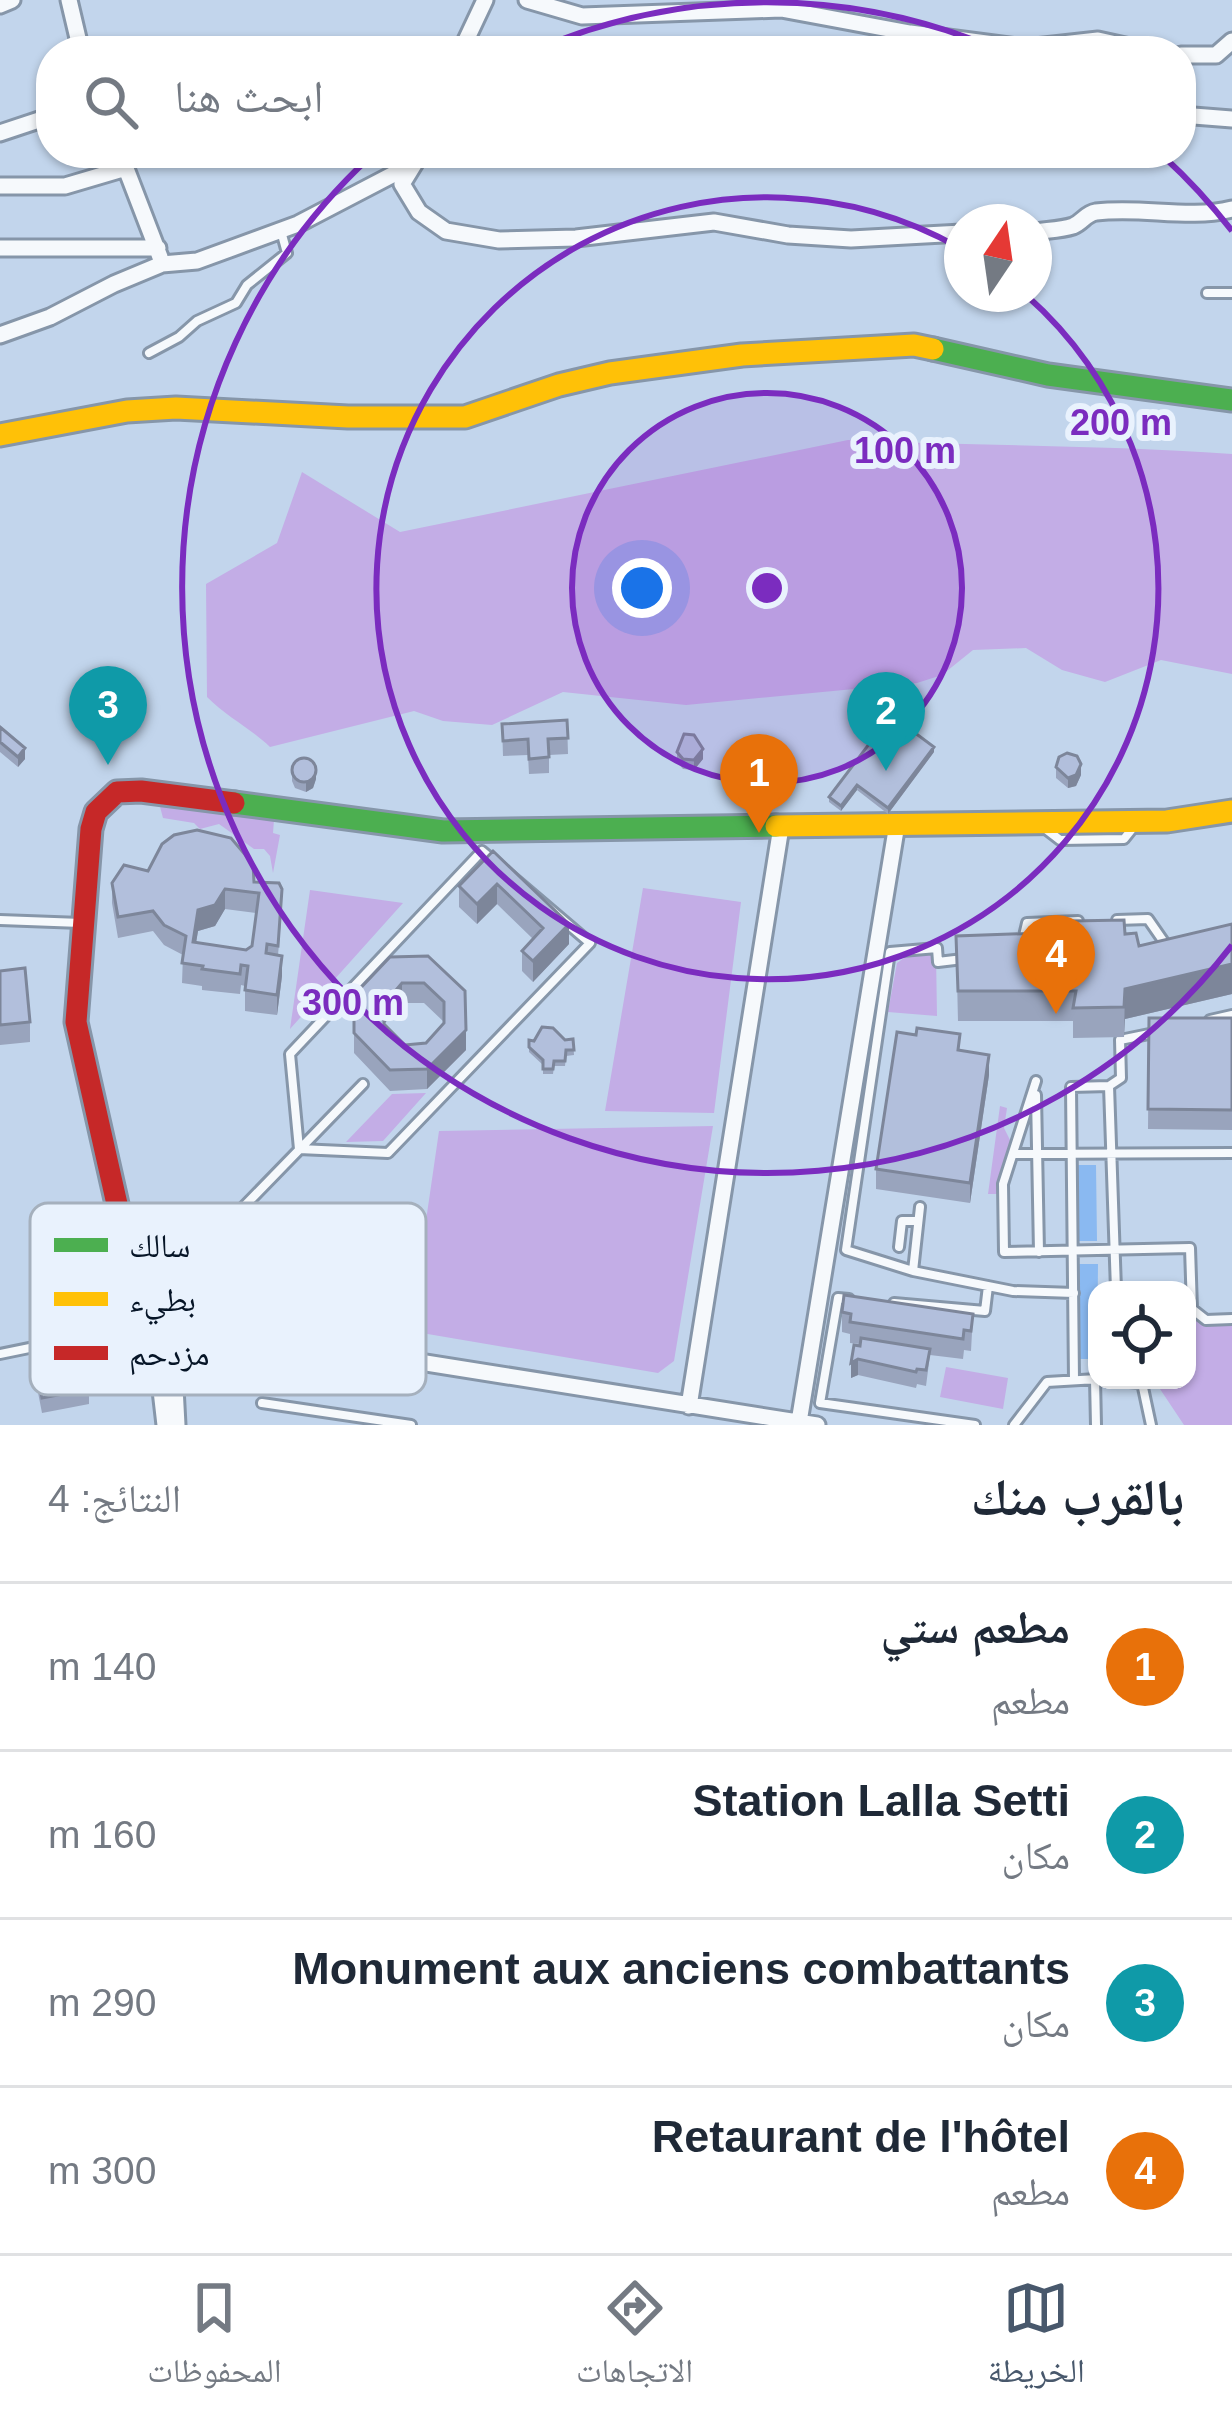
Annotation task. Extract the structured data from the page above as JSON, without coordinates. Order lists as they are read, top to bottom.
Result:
{
  "legend": ["سالك", "بطيء", "مزدحم"],
  "north": "top",
  "page": {
    "search": "ابحث هنا",
    "pins": [
      "3",
      "2",
      "1",
      "4"
    ],
    "heading": ["بالقرب منك", "النتائج: 4"],
    "list": [
      {
        "mark": "1",
        "name": "مطعم ستي",
        "note": "مطعم",
        "value": "140 m"
      },
      {
        "mark": "2",
        "name": "Station Lalla Setti",
        "note": "مكان",
        "value": "160 m"
      },
      {
        "mark": "3",
        "name": "Monument aux anciens combattants",
        "note": "مكان",
        "value": "290 m"
      },
      {
        "mark": "4",
        "name": "Retaurant de l'hôtel",
        "note": "مطعم",
        "value": "300 m"
      }
    ],
    "nav": ["الخريطة", "الاتجاهات", "المحفوظات"]
  },
  "rings": ["200 m", "100 m", "300 m"]
}
